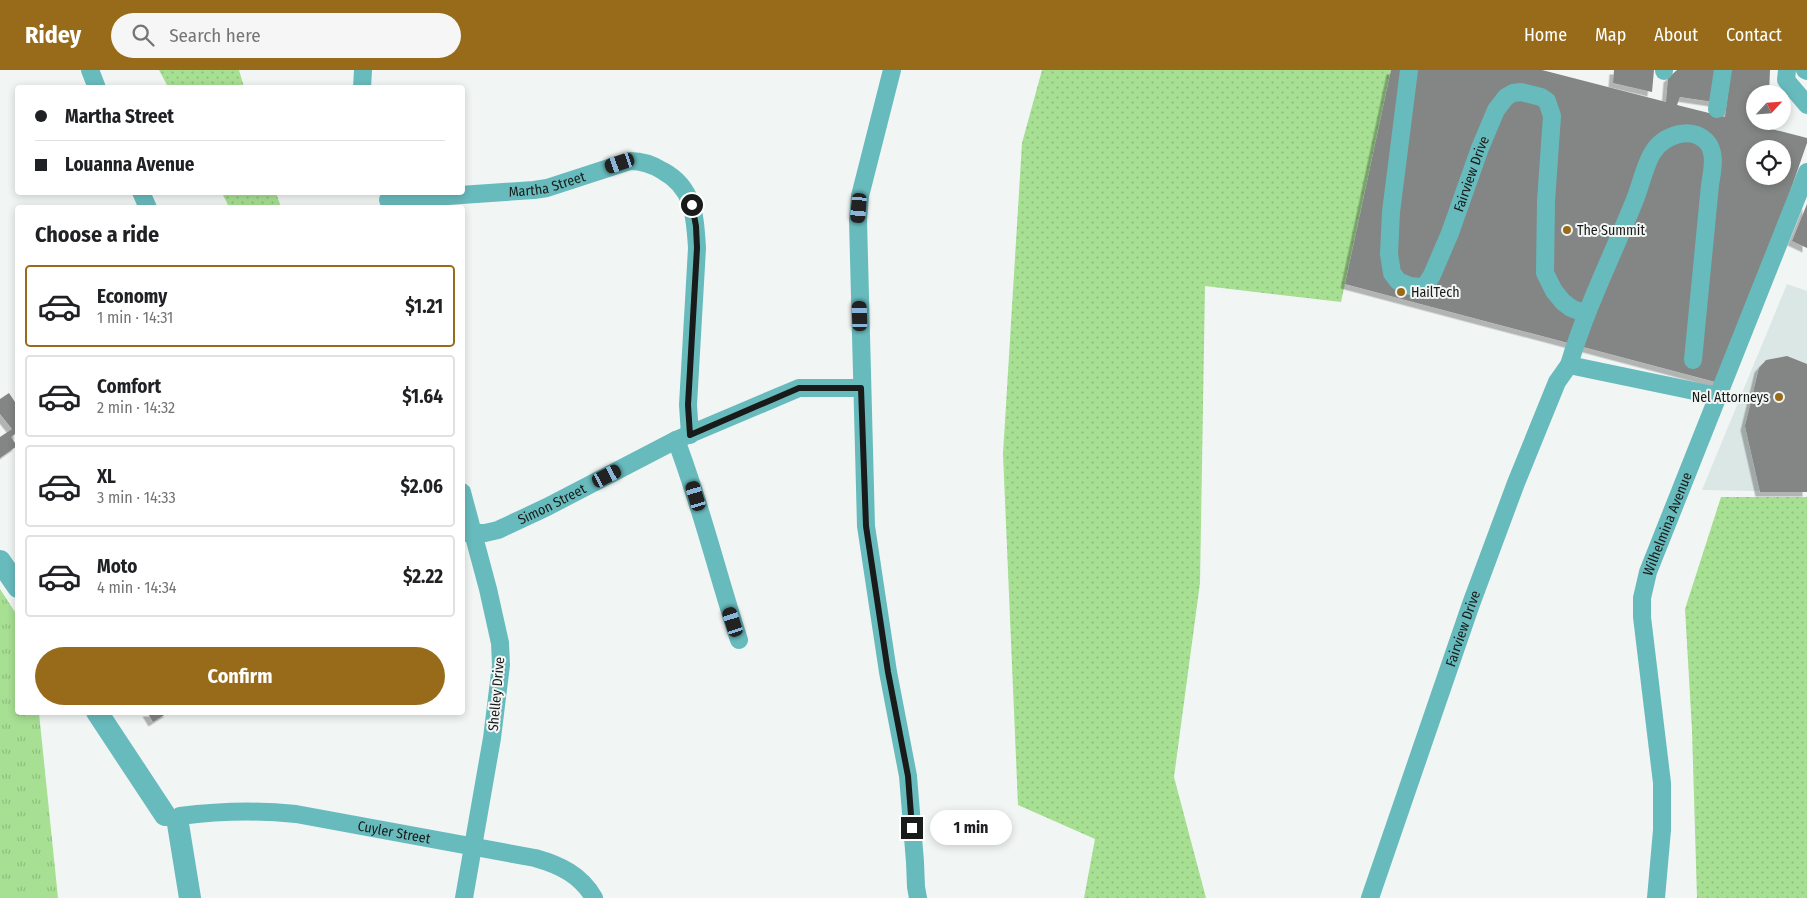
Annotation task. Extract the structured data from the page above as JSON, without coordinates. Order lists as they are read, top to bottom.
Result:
{
  "streets": {
    "street": [
      "Fairview Drive",
      "Martha Street",
      "Simon Street",
      "Wilhelmina Avenue",
      "Shelley Drive",
      "Cuyler Street"
    ]
  },
  "crossings": [
    ["Martha Street", "Simon Street"],
    ["Simon Street", "Shelley Drive"],
    ["Shelley Drive", "Cuyler Street"]
  ],
  "places": ["The Summit", "HailTech", "Nel Attorneys"],
  "north": "top right",
  "page": {
    "header": "Ridey",
    "search": "Search here",
    "nav": [
      "Home",
      "Map",
      "About",
      "Contact"
    ],
    "banner": ["Martha Street", "Louanna Avenue"],
    "heading": "Choose a ride",
    "list": [
      {
        "name": "Economy",
        "note": "1 min · 14:31",
        "value": "$1.21"
      },
      {
        "name": "Comfort",
        "note": "2 min · 14:32",
        "value": "$1.64"
      },
      {
        "name": "XL",
        "note": "3 min · 14:33",
        "value": "$2.06"
      },
      {
        "name": "Moto",
        "note": "4 min · 14:34",
        "value": "$2.22"
      }
    ],
    "buttons": "Confirm",
    "bubble": "1 min"
  }
}
